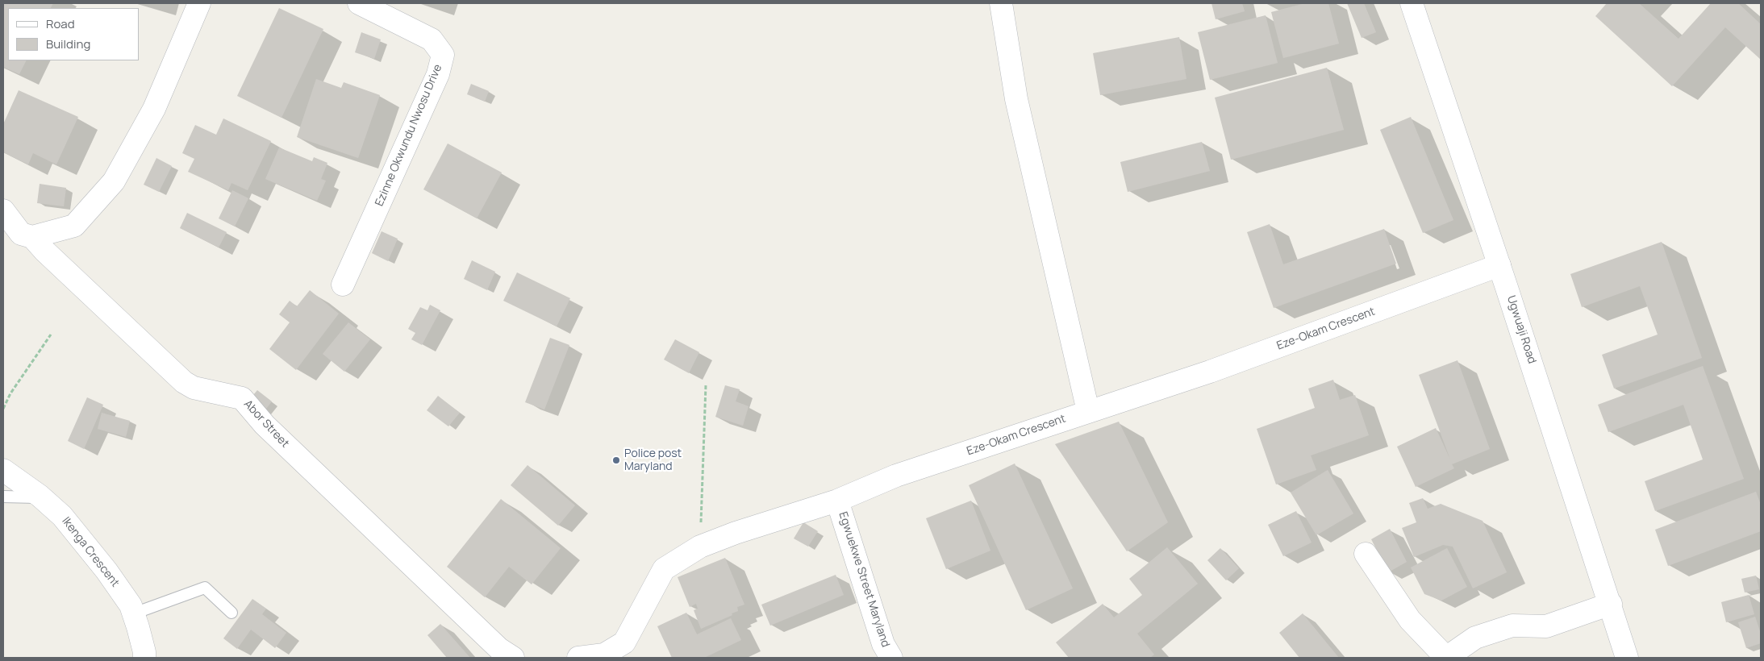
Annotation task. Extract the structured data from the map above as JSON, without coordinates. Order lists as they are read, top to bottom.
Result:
{
  "streets": {
    "street": [
      "Ezinne Okwundu Nwosu Drive",
      "Eze-Okam Crescent",
      "Ugwuaji Road",
      "Abor Street",
      "Ikenga Crescent",
      "Egwuekwe Street Maryland"
    ]
  },
  "crossings": [
    ["Eze-Okam Crescent", "Ugwuaji Road"],
    ["Eze-Okam Crescent", "Egwuekwe Street Maryland"]
  ],
  "places": ["Police post Maryland"],
  "legend": ["Road", "Building"]
}
